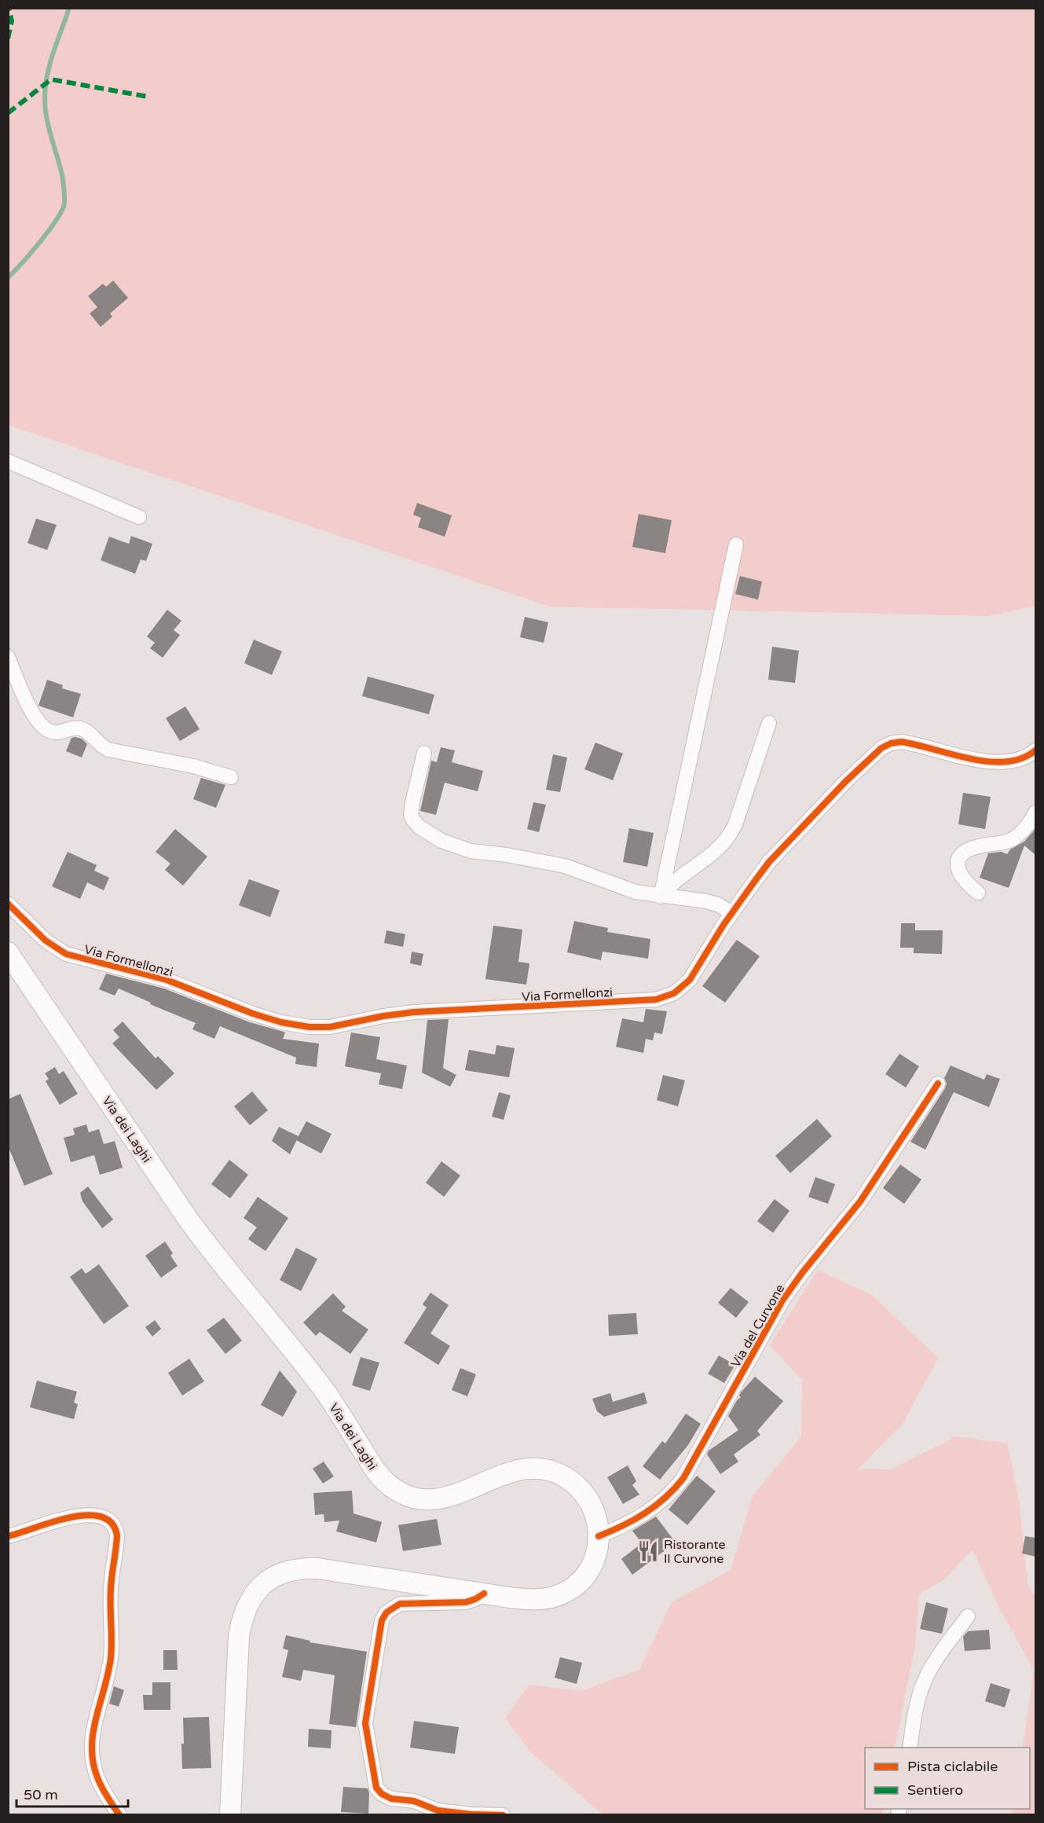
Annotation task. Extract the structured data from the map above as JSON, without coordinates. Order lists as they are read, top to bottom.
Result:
{
  "streets": {
    "main road": ["Via dei Laghi"],
    "street": ["Via Formellonzi", "Via del Curvone"]
  },
  "crossings": [
    ["Via dei Laghi", "Via del Curvone"]
  ],
  "places": {
    "restaurant": ["Ristorante Il Curvone"]
  },
  "legend": ["Pista ciclabile", "Sentiero"],
  "scale_bar": "50 m"
}
